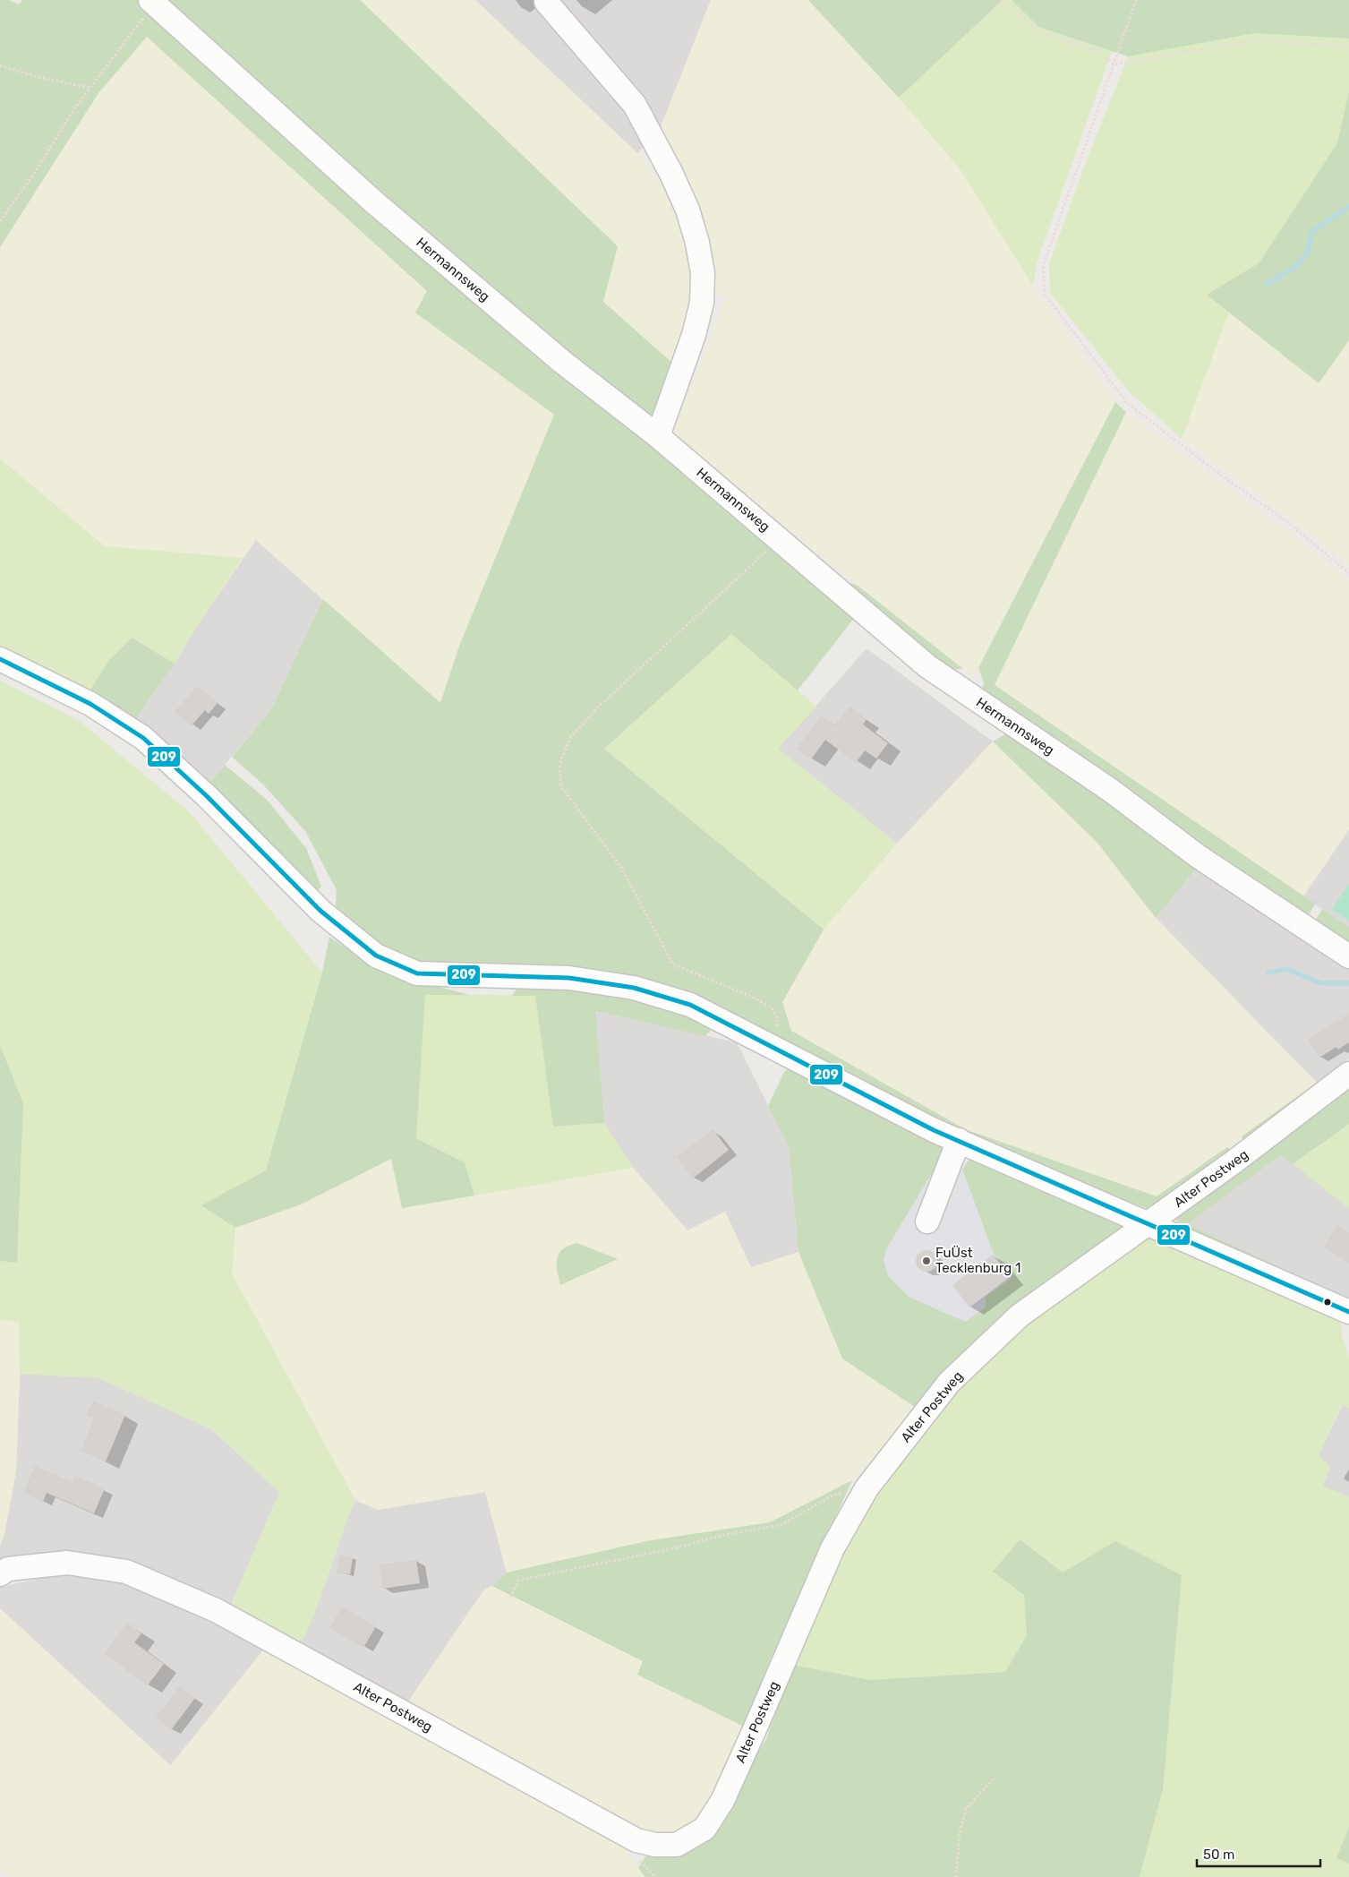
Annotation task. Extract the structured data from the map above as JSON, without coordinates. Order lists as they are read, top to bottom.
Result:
{
  "streets": {
    "street": ["Hermannsweg", "Alter Postweg"]
  },
  "places": ["FuÜst Tecklenburg 1"],
  "lines": ["transit line 209"],
  "scale_bar": "50 m"
}
